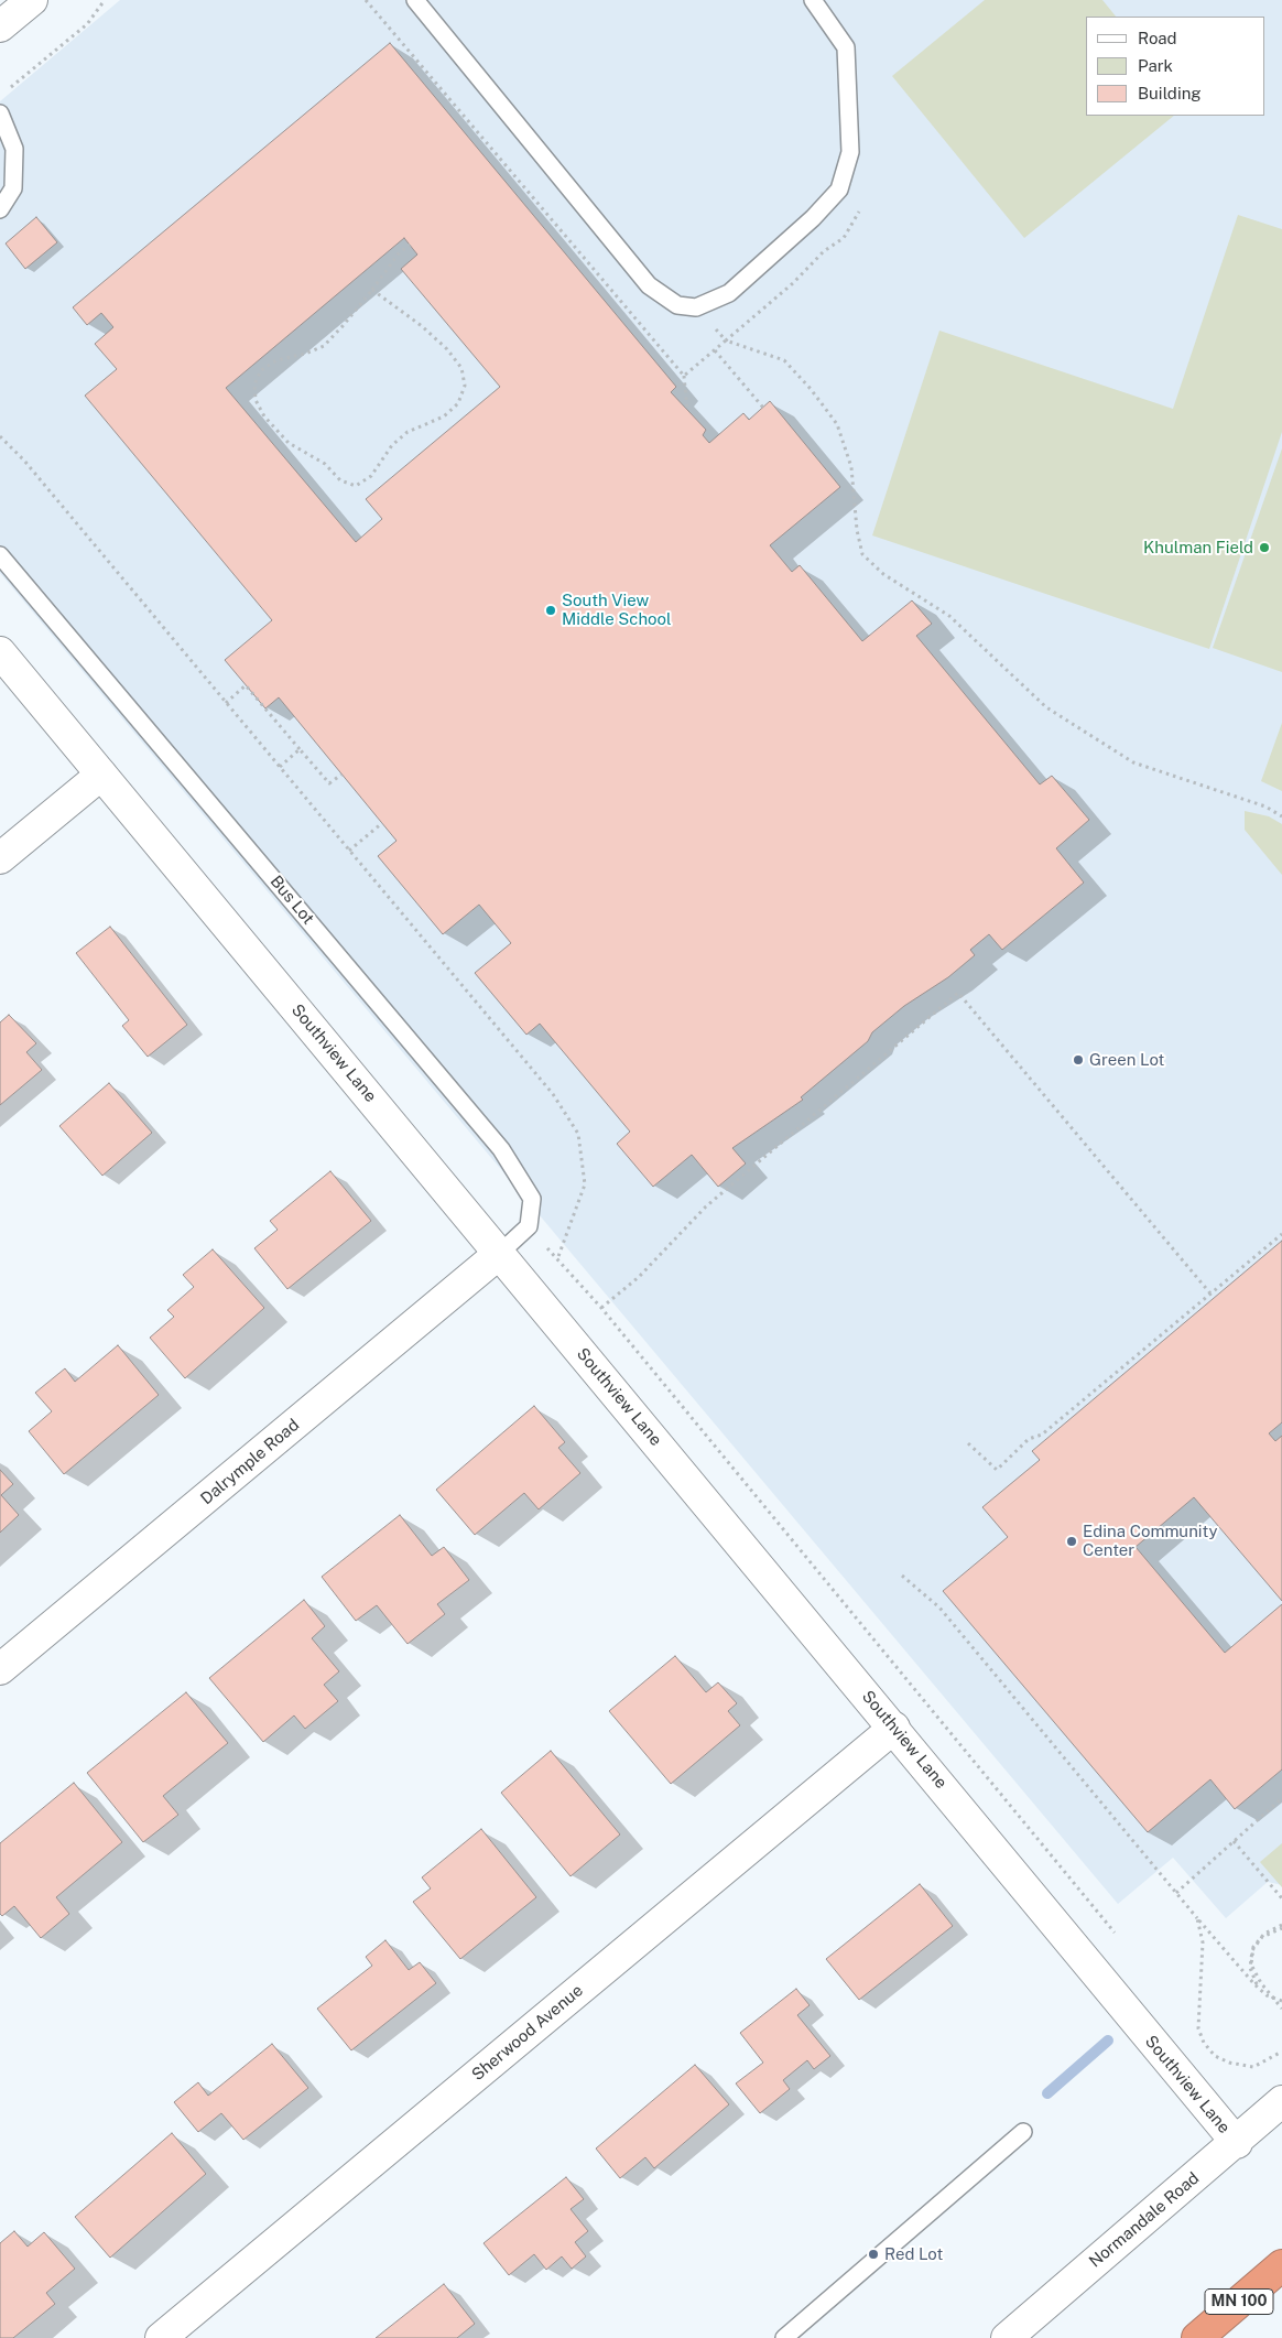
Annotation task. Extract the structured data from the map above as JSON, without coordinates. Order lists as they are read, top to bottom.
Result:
{
  "streets": {
    "highway": ["MN 100"],
    "street": [
      "Southview Lane",
      "Dalrymple Road",
      "Sherwood Avenue",
      "Normandale Road"
    ],
    "lane": ["Bus Lot"]
  },
  "crossings": [
    ["Southview Lane", "Dalrymple Road"],
    ["Southview Lane", "Sherwood Avenue"],
    ["Southview Lane", "Normandale Road"]
  ],
  "places": [
    "Khulman Field",
    "South View Middle School",
    "Green Lot",
    "Edina Community Center",
    "Red Lot"
  ],
  "legend": ["Road", "Park", "Building"]
}
